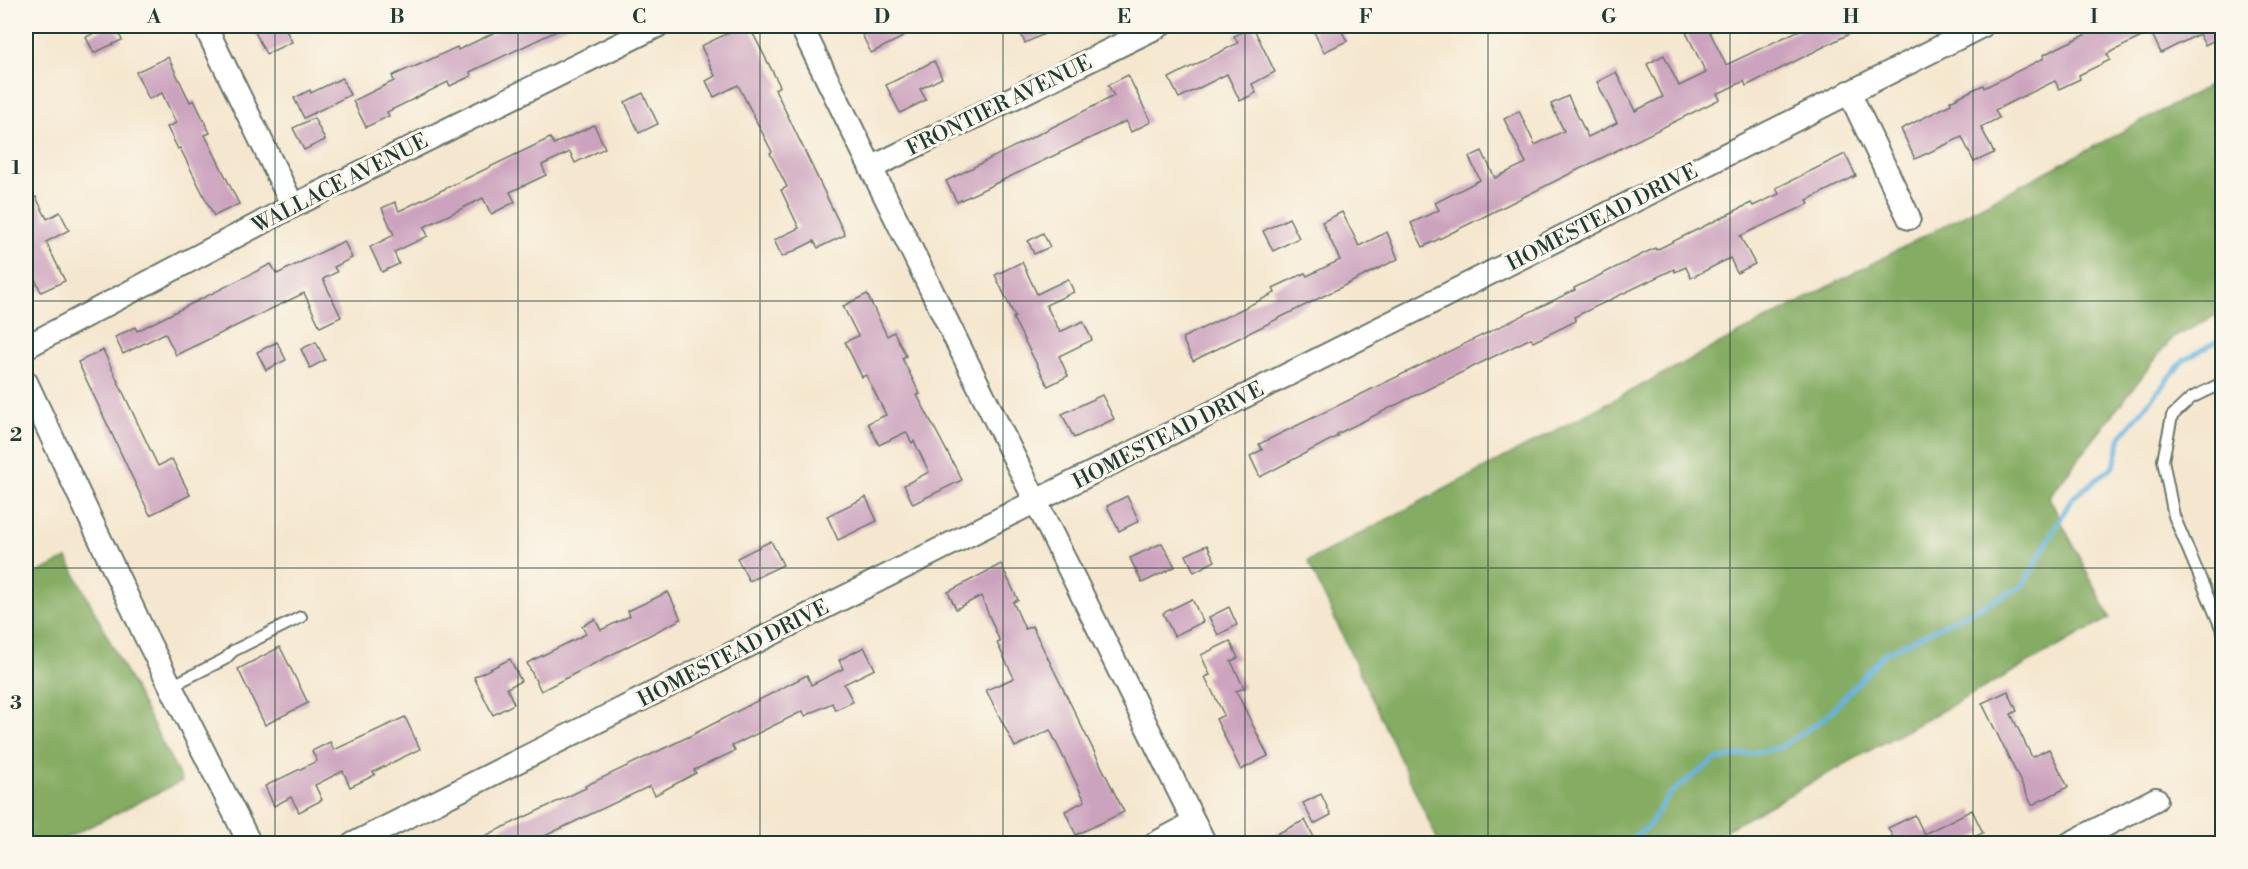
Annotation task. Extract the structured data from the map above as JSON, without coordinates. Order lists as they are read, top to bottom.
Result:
{
  "streets": {
    "street": ["FRONTIER AVENUE", "WALLACE AVENUE", "HOMESTEAD DRIVE"]
  },
  "grid": {
    "columns": [
      "A",
      "B",
      "C",
      "D",
      "E",
      "F",
      "G",
      "H",
      "I"
    ],
    "rows": ["1", "2", "3"]
  }
}
